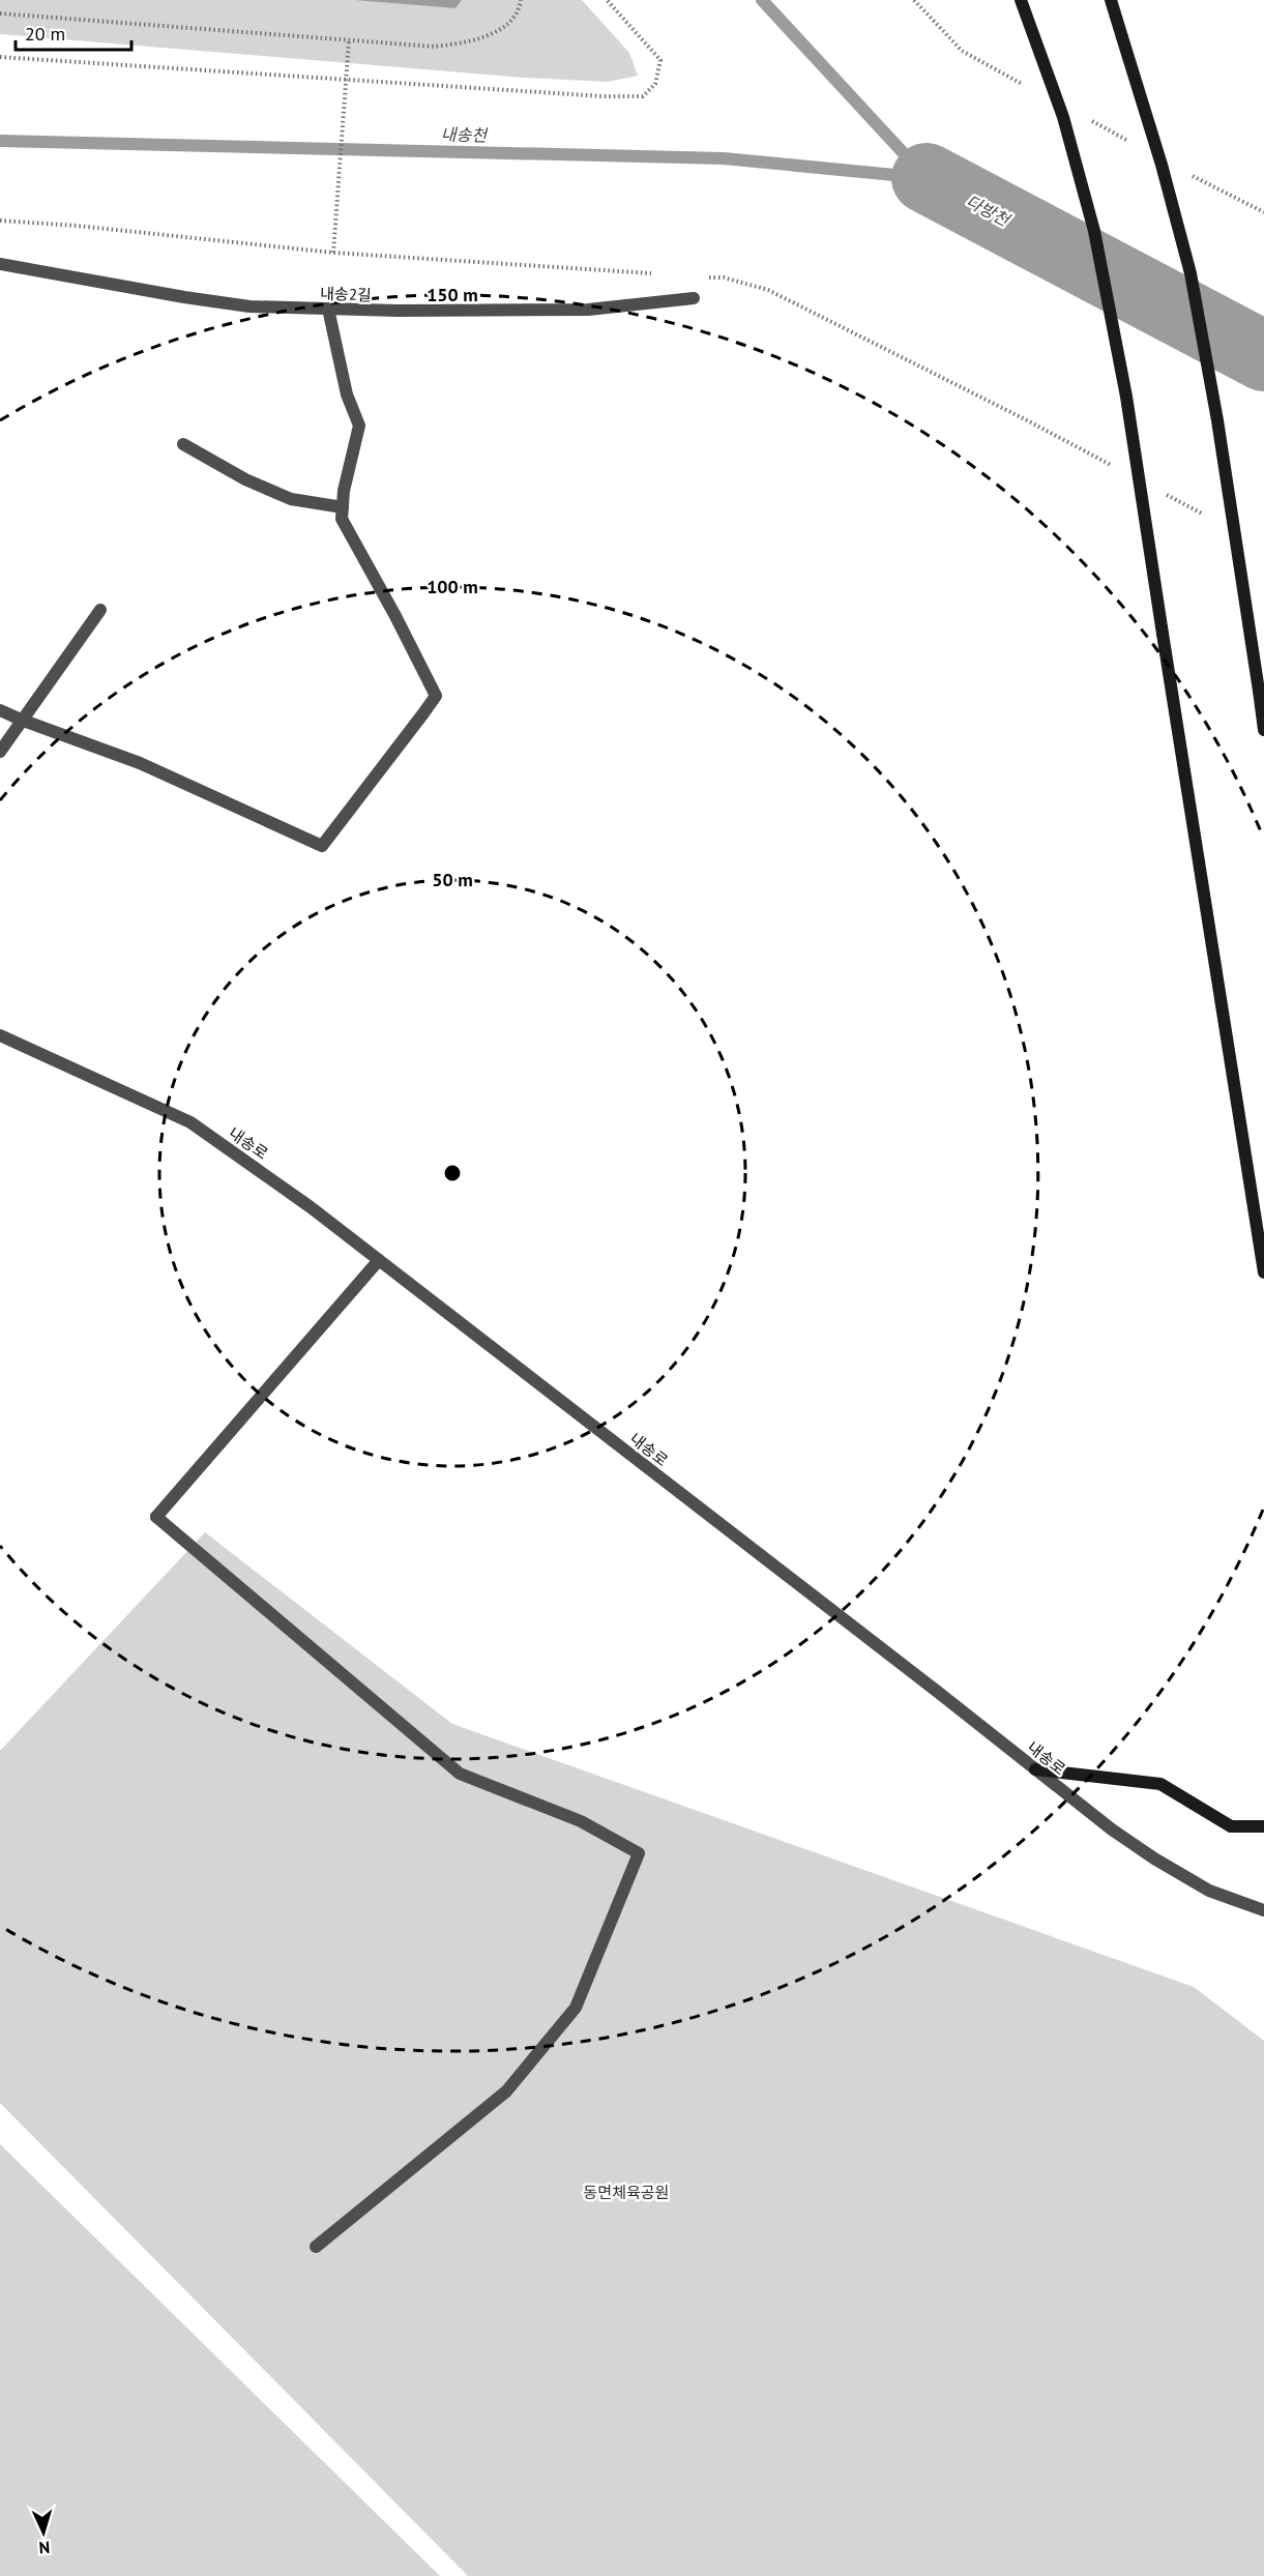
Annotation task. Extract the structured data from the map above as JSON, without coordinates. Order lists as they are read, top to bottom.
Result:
{
  "streets": {
    "street": ["내송2길", "내송로"]
  },
  "water": ["내송천", "다방천"],
  "parks": ["동면체육공원"],
  "scale_bar": "20 m",
  "north": "bottom",
  "rings": ["150 m", "100 m", "50 m"]
}
